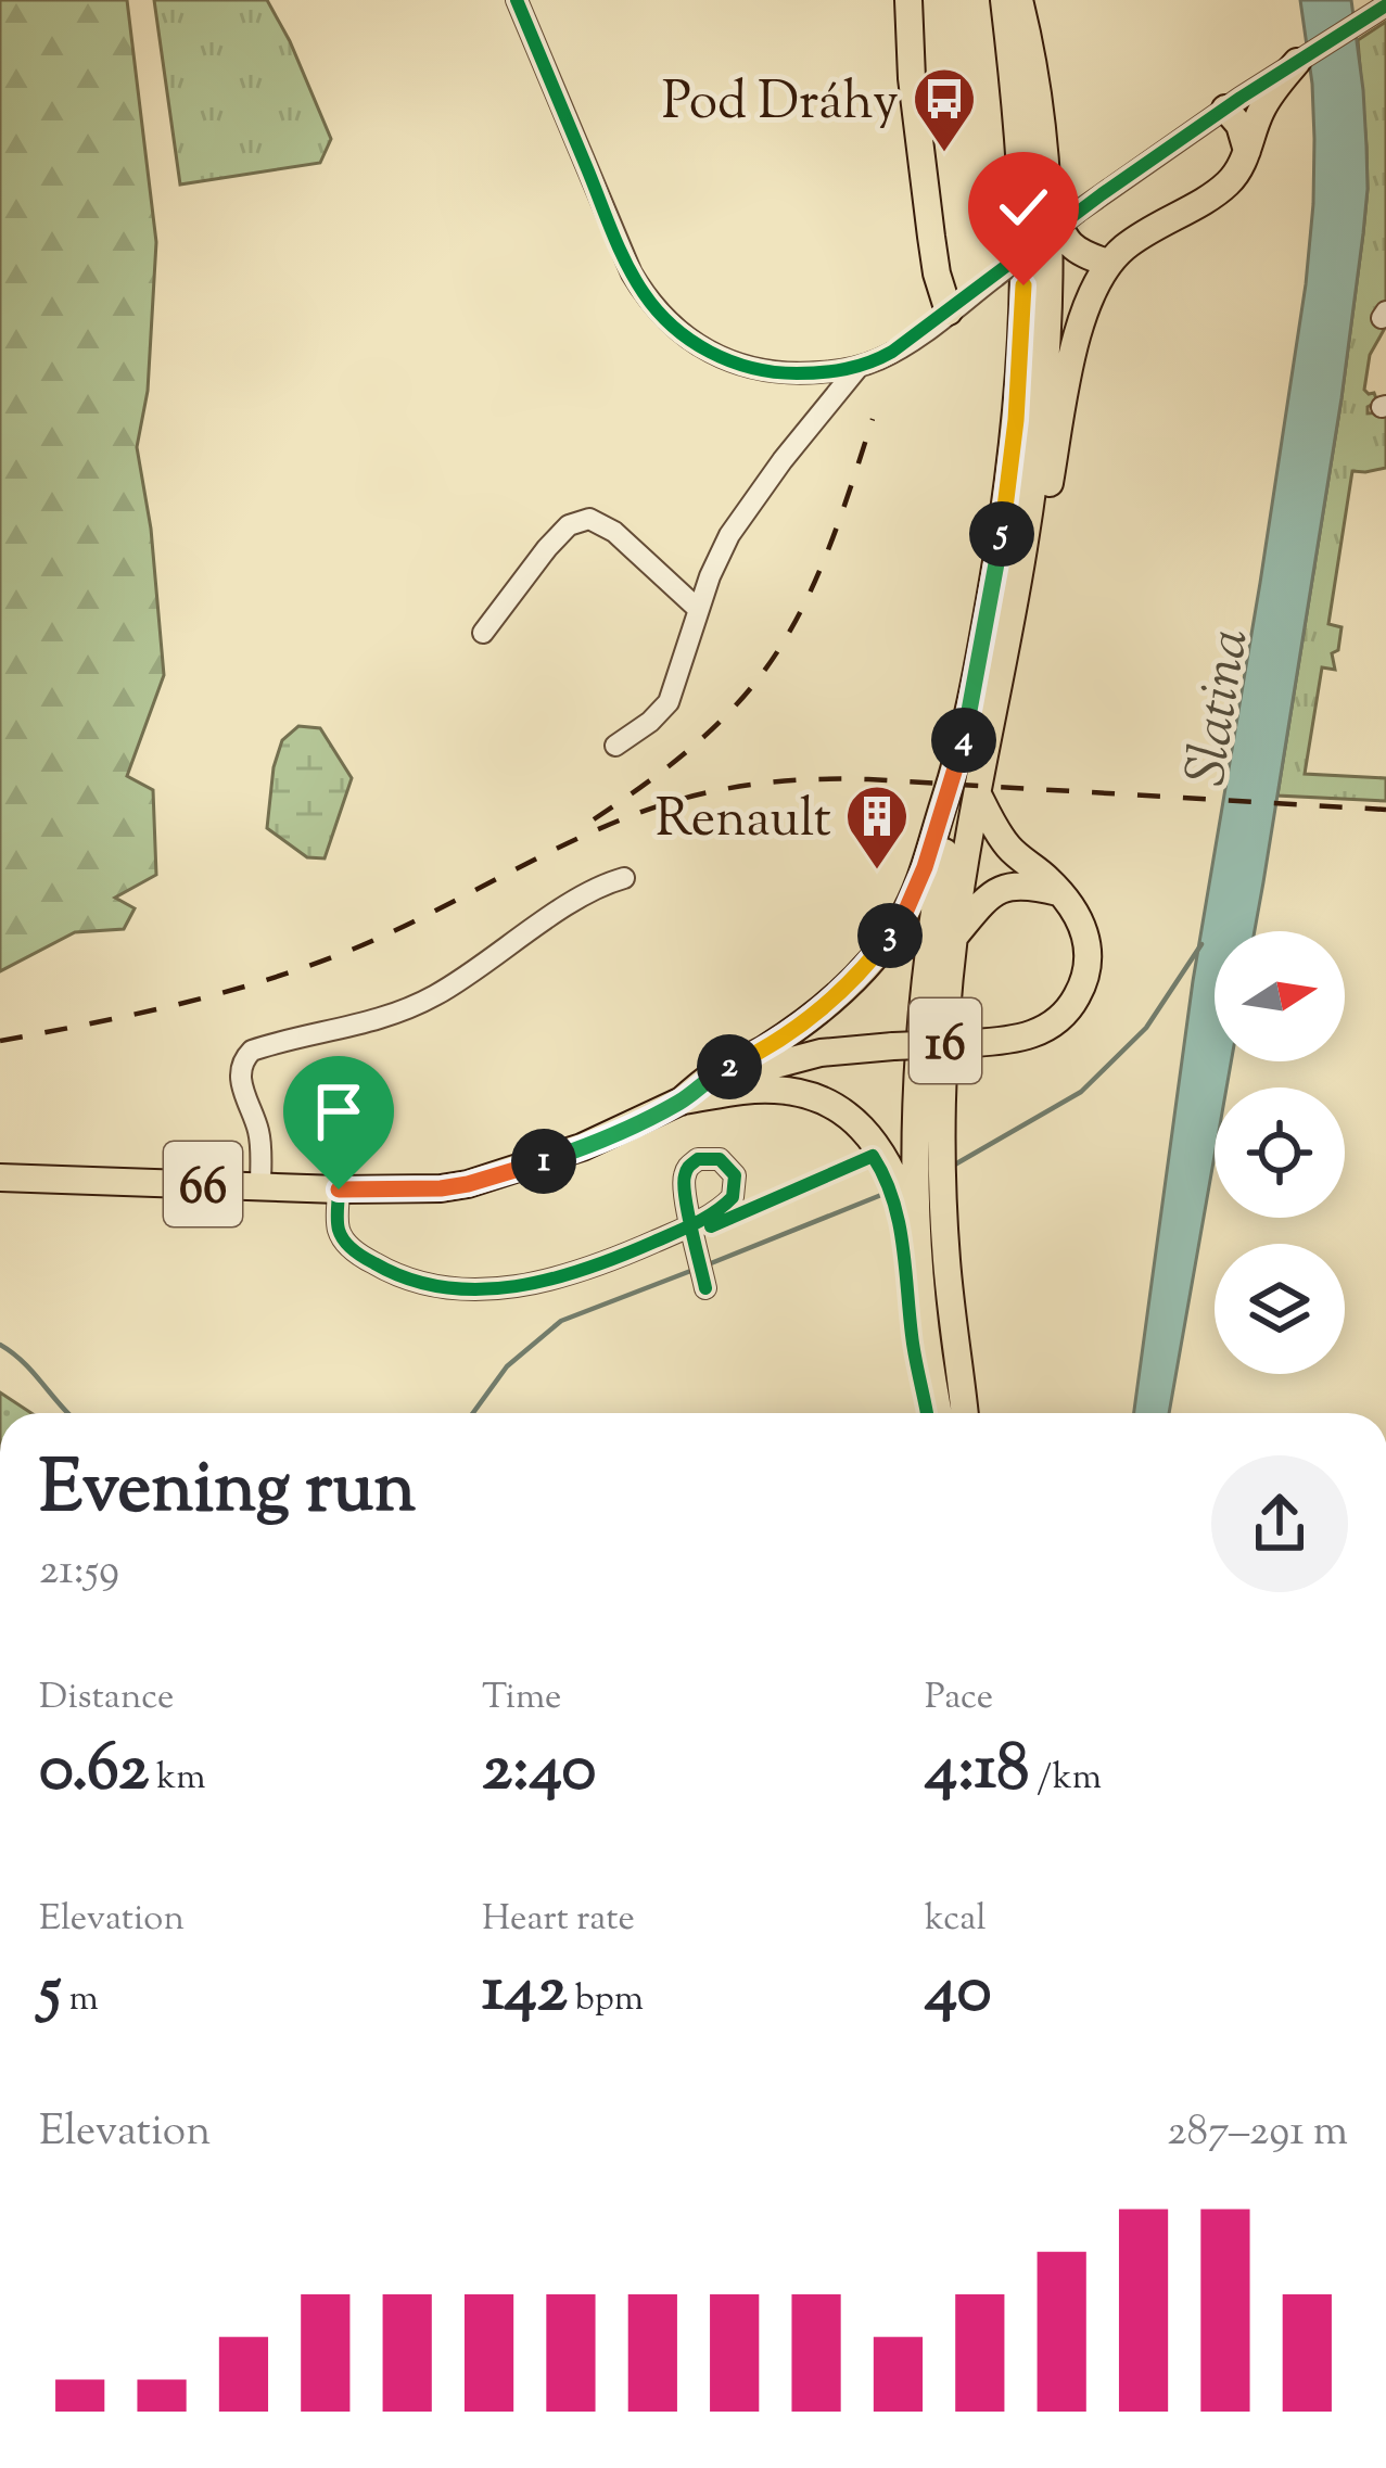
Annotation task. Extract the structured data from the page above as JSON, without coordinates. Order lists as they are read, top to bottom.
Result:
{
  "streets": {
    "main road": ["16", "66"]
  },
  "water": ["Slatina"],
  "places": {
    "bus stop": ["Pod Dráhy"],
    "building": ["Renault"]
  },
  "north": "right",
  "page": {
    "pins": [
      "5",
      "4",
      "3",
      "2",
      "1"
    ],
    "heading": ["Evening run", "21:59"],
    "stats": [
      ["Distance", "0.62 km"],
      ["Time", "2:40"],
      ["Pace", "4:18 /km"],
      ["Elevation", "5 m"],
      ["Heart rate", "142 bpm"],
      ["kcal", "40"]
    ],
    "chart": ["Elevation", "287–291 m"]
  }
}
